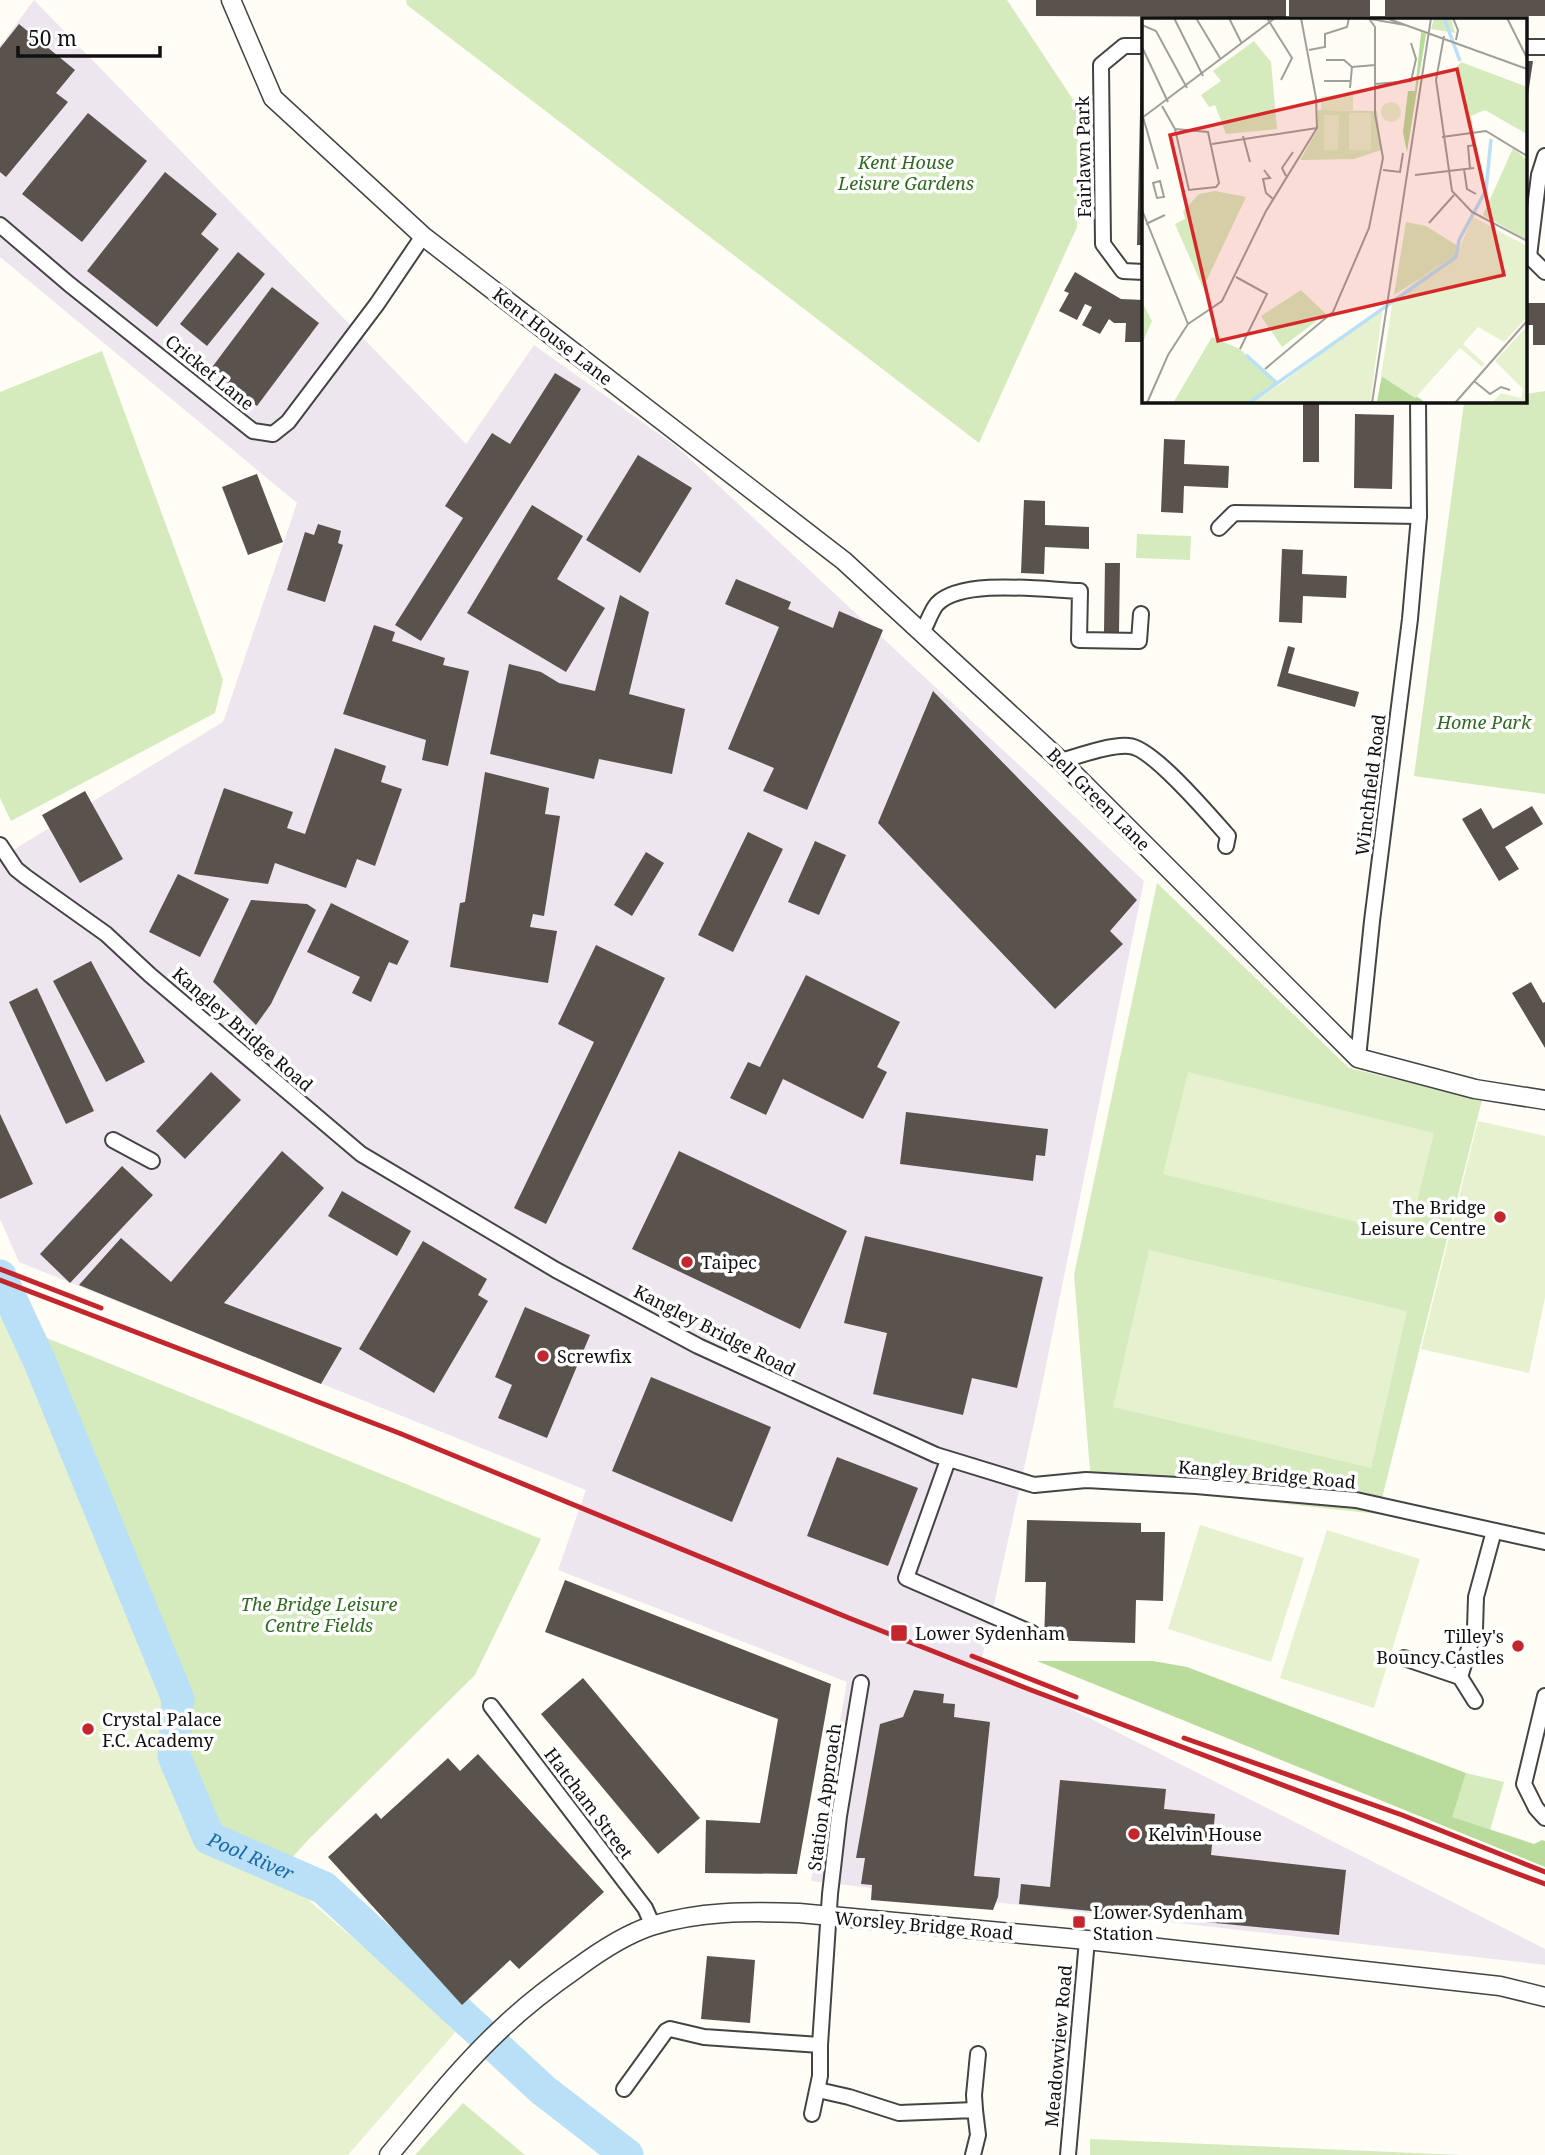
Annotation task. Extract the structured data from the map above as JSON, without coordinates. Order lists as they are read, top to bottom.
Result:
{
  "streets": {
    "street": [
      "Fairlawn Park",
      "Kent House Lane",
      "Cricket Lane",
      "Winchfield Road",
      "Bell Green Lane",
      "Kangley Bridge Road",
      "Station Approach",
      "Hatcham Street",
      "Worsley Bridge Road",
      "Meadowview Road"
    ]
  },
  "crossings": [
    ["Kent House Lane", "Cricket Lane"],
    ["Kent House Lane", "Bell Green Lane"],
    ["Winchfield Road", "Bell Green Lane"],
    ["Station Approach", "Worsley Bridge Road"],
    ["Hatcham Street", "Worsley Bridge Road"],
    ["Worsley Bridge Road", "Meadowview Road"]
  ],
  "water": ["Pool River"],
  "parks": ["Kent House Leisure Gardens", "Home Park", "The Bridge Leisure Centre Fields"],
  "places": {
    "other": [
      "The Bridge Leisure Centre",
      "Taipec",
      "Screwfix",
      "Tilley's Bouncy Castles",
      "Crystal Palace F.C. Academy",
      "Kelvin House"
    ],
    "transit": ["Lower Sydenham", "Lower Sydenham Station"]
  },
  "scale_bar": "50 m"
}
